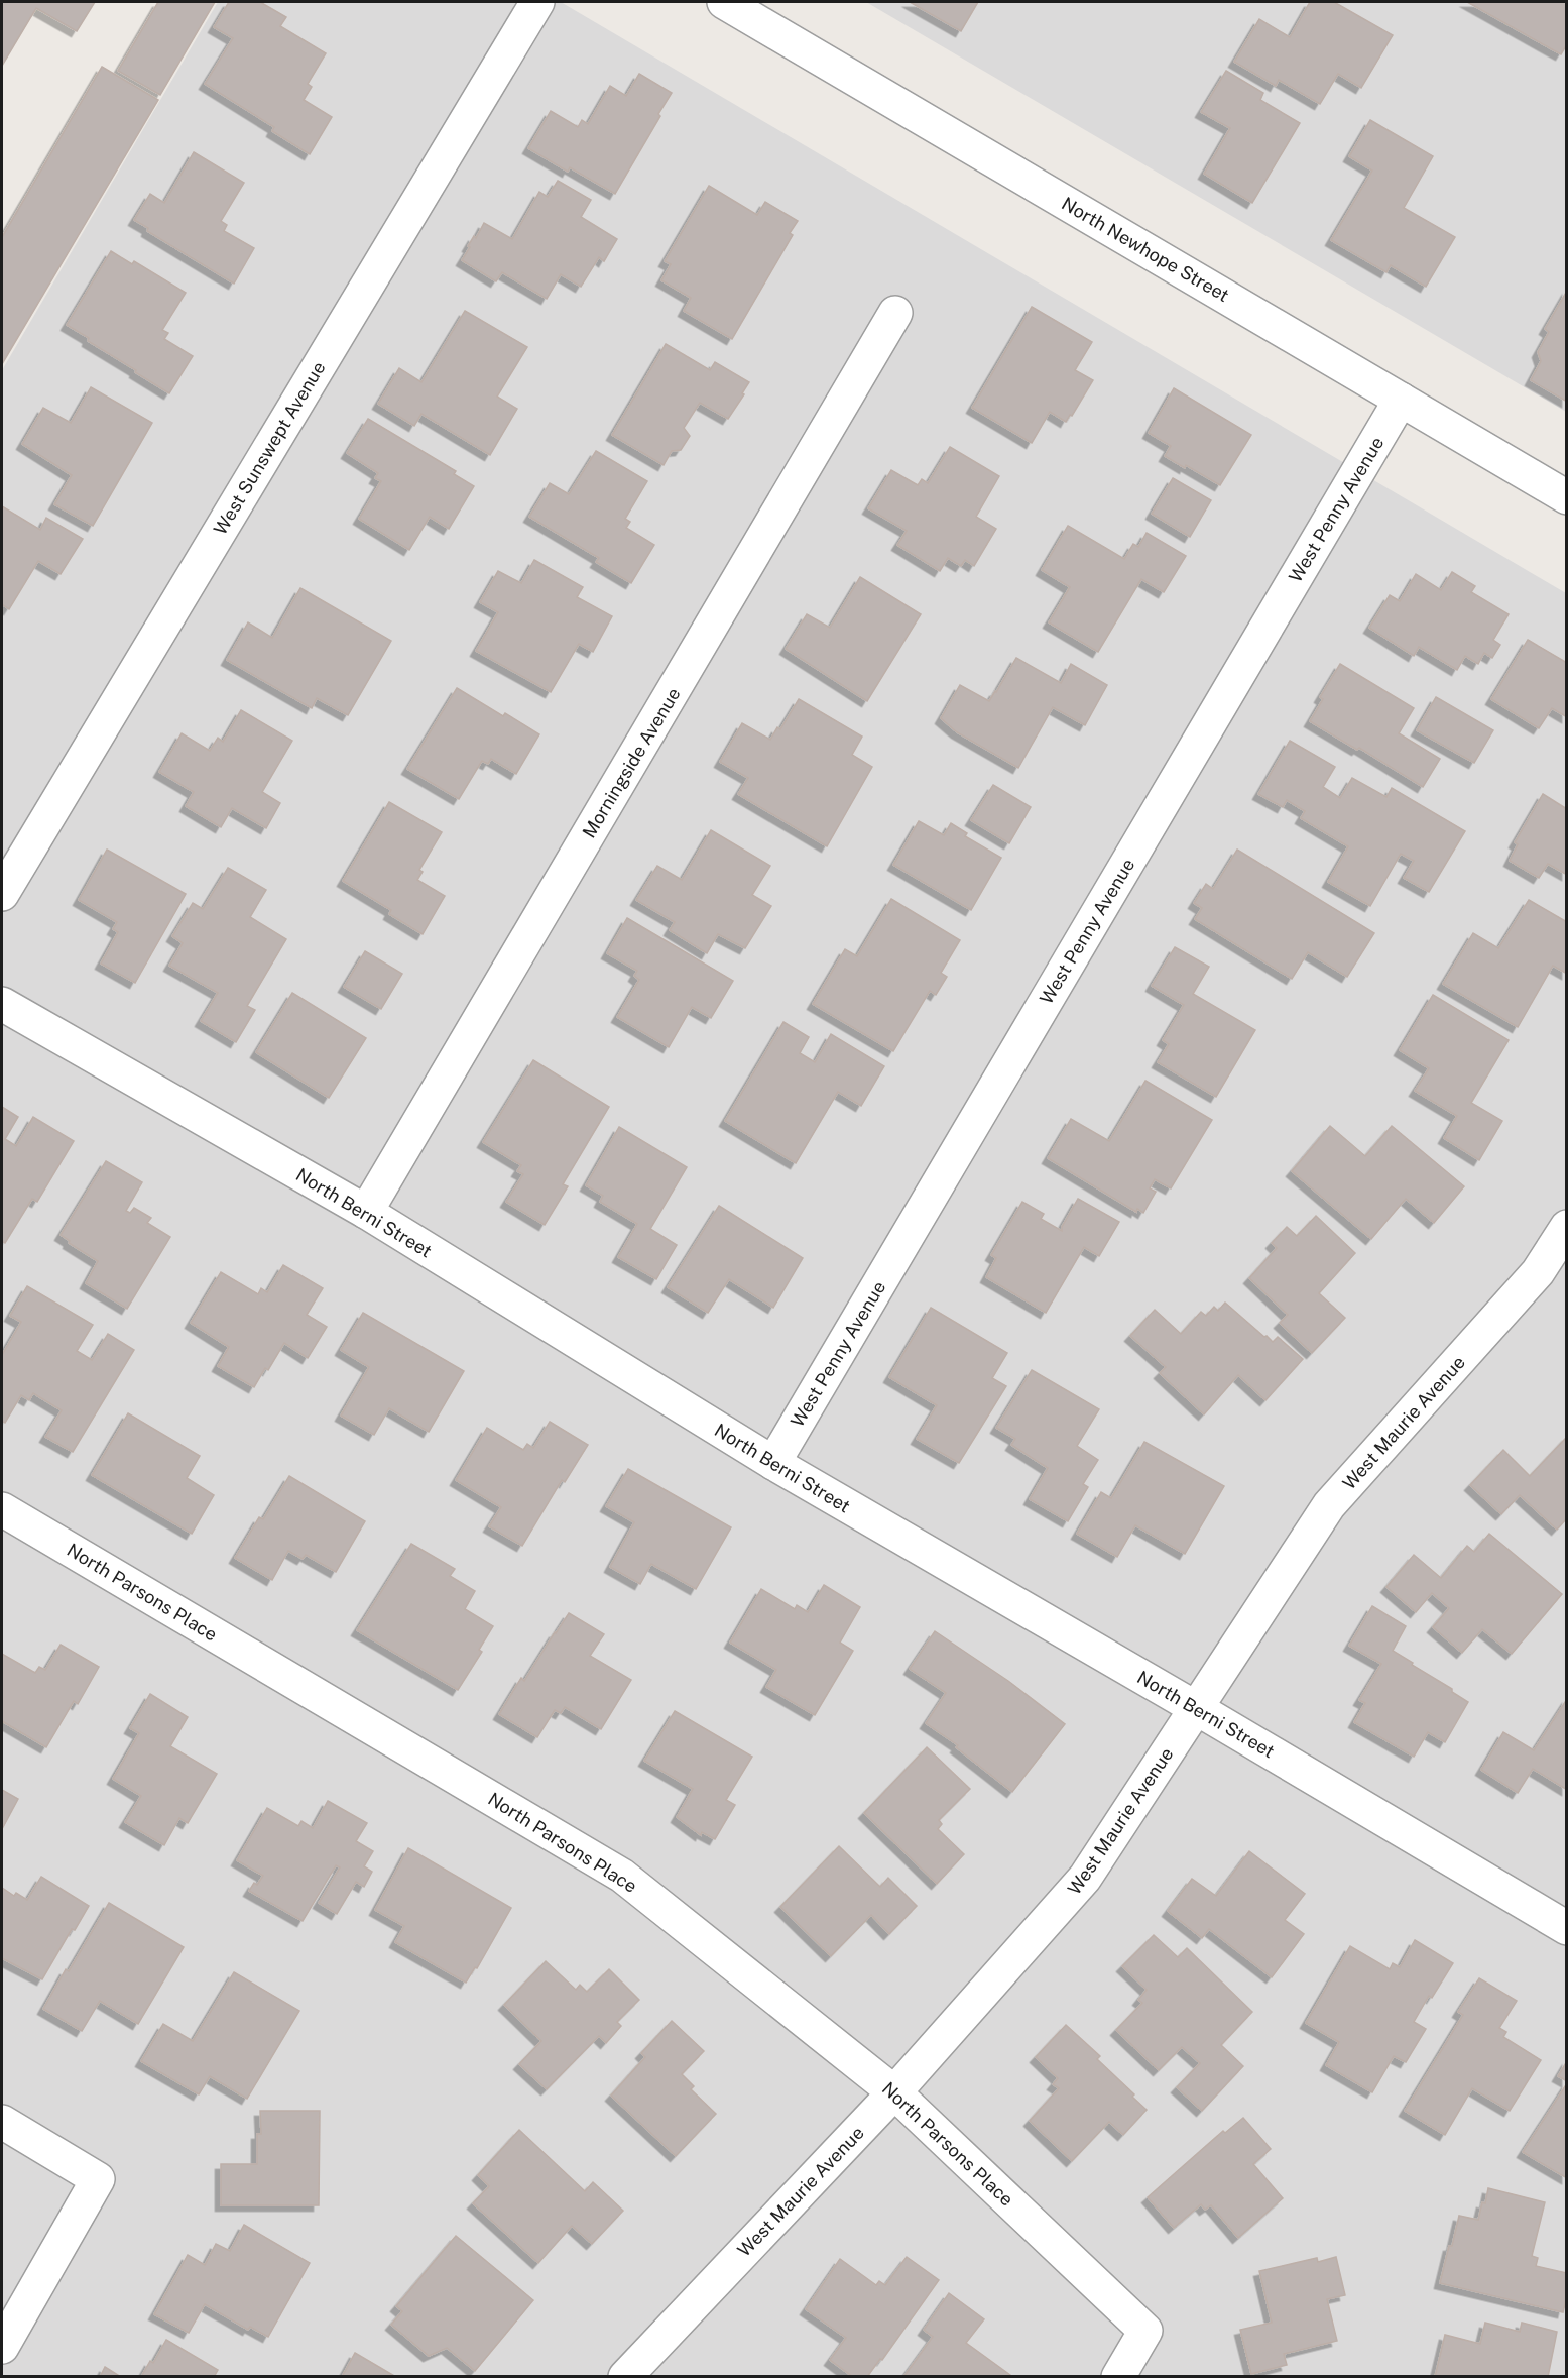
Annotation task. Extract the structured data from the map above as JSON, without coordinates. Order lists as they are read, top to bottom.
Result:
{
  "streets": {
    "street": [
      "North Newhope Street",
      "West Sunswept Avenue",
      "West Penny Avenue",
      "Morningside Avenue",
      "North Berni Street",
      "West Maurie Avenue",
      "North Parsons Place"
    ]
  },
  "crossings": [
    ["North Newhope Street", "West Penny Avenue"],
    ["West Penny Avenue", "North Berni Street"],
    ["Morningside Avenue", "North Berni Street"],
    ["North Berni Street", "West Maurie Avenue"],
    ["West Maurie Avenue", "North Parsons Place"]
  ]
}
